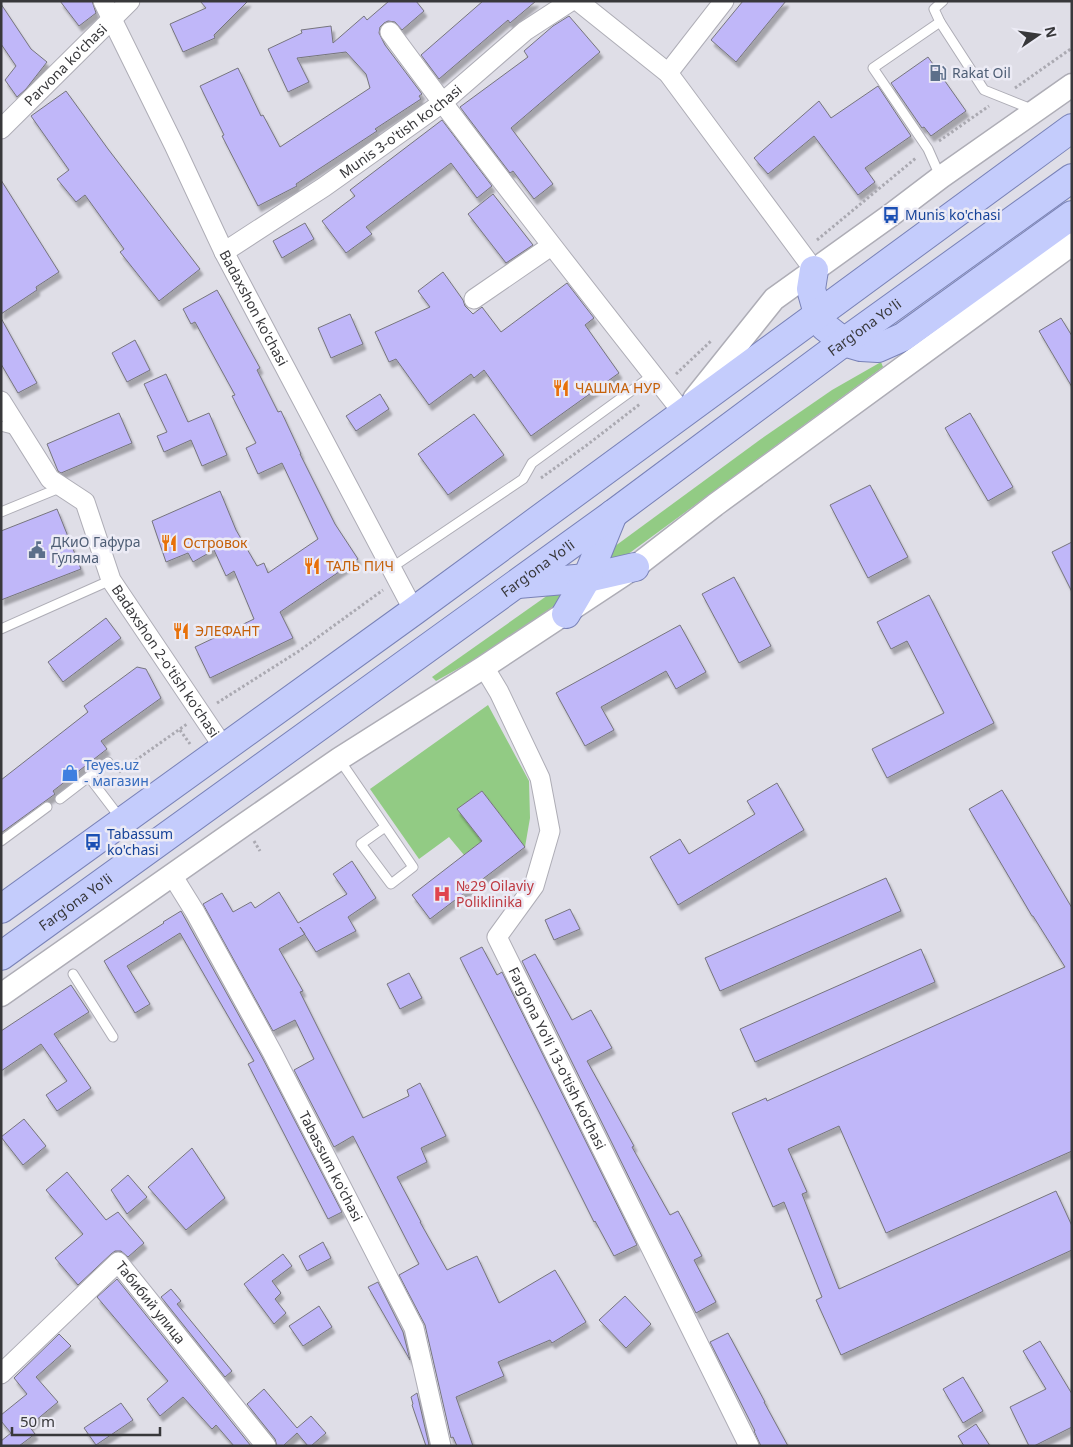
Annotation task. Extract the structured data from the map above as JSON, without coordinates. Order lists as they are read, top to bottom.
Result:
{
  "streets": {
    "main road": ["Farg'ona Yo'li"],
    "street": [
      "Parvona ko'chasi",
      "Munis 3-o'tish ko'chasi",
      "Badaxshon ko'chasi",
      "Badaxshon 2-o'tish ko'chasi",
      "Farg'ona Yo'li 13-o'tish ko'chasi",
      "Tabassum ko'chasi",
      "Табибий улица"
    ]
  },
  "crossings": [
    ["Parvona ko'chasi", "Badaxshon ko'chasi"],
    ["Munis 3-o'tish ko'chasi", "Badaxshon ko'chasi"]
  ],
  "places": {
    "fuel station": ["Rakat Oil"],
    "bus stop": ["Munis ko'chasi", "Tabassum ko'chasi"],
    "restaurant": [
      "ЧАШМА НУР",
      "Островок",
      "ТАЛЬ ПИЧ",
      "ЭЛЕФАНТ"
    ],
    "public building": ["ДКиО Гафура Гуляма"],
    "shop": ["Teyes.uz - магазин"],
    "hospital": ["№29 Oilaviy Poliklinika"]
  },
  "scale_bar": "50 m",
  "north": "right"
}
